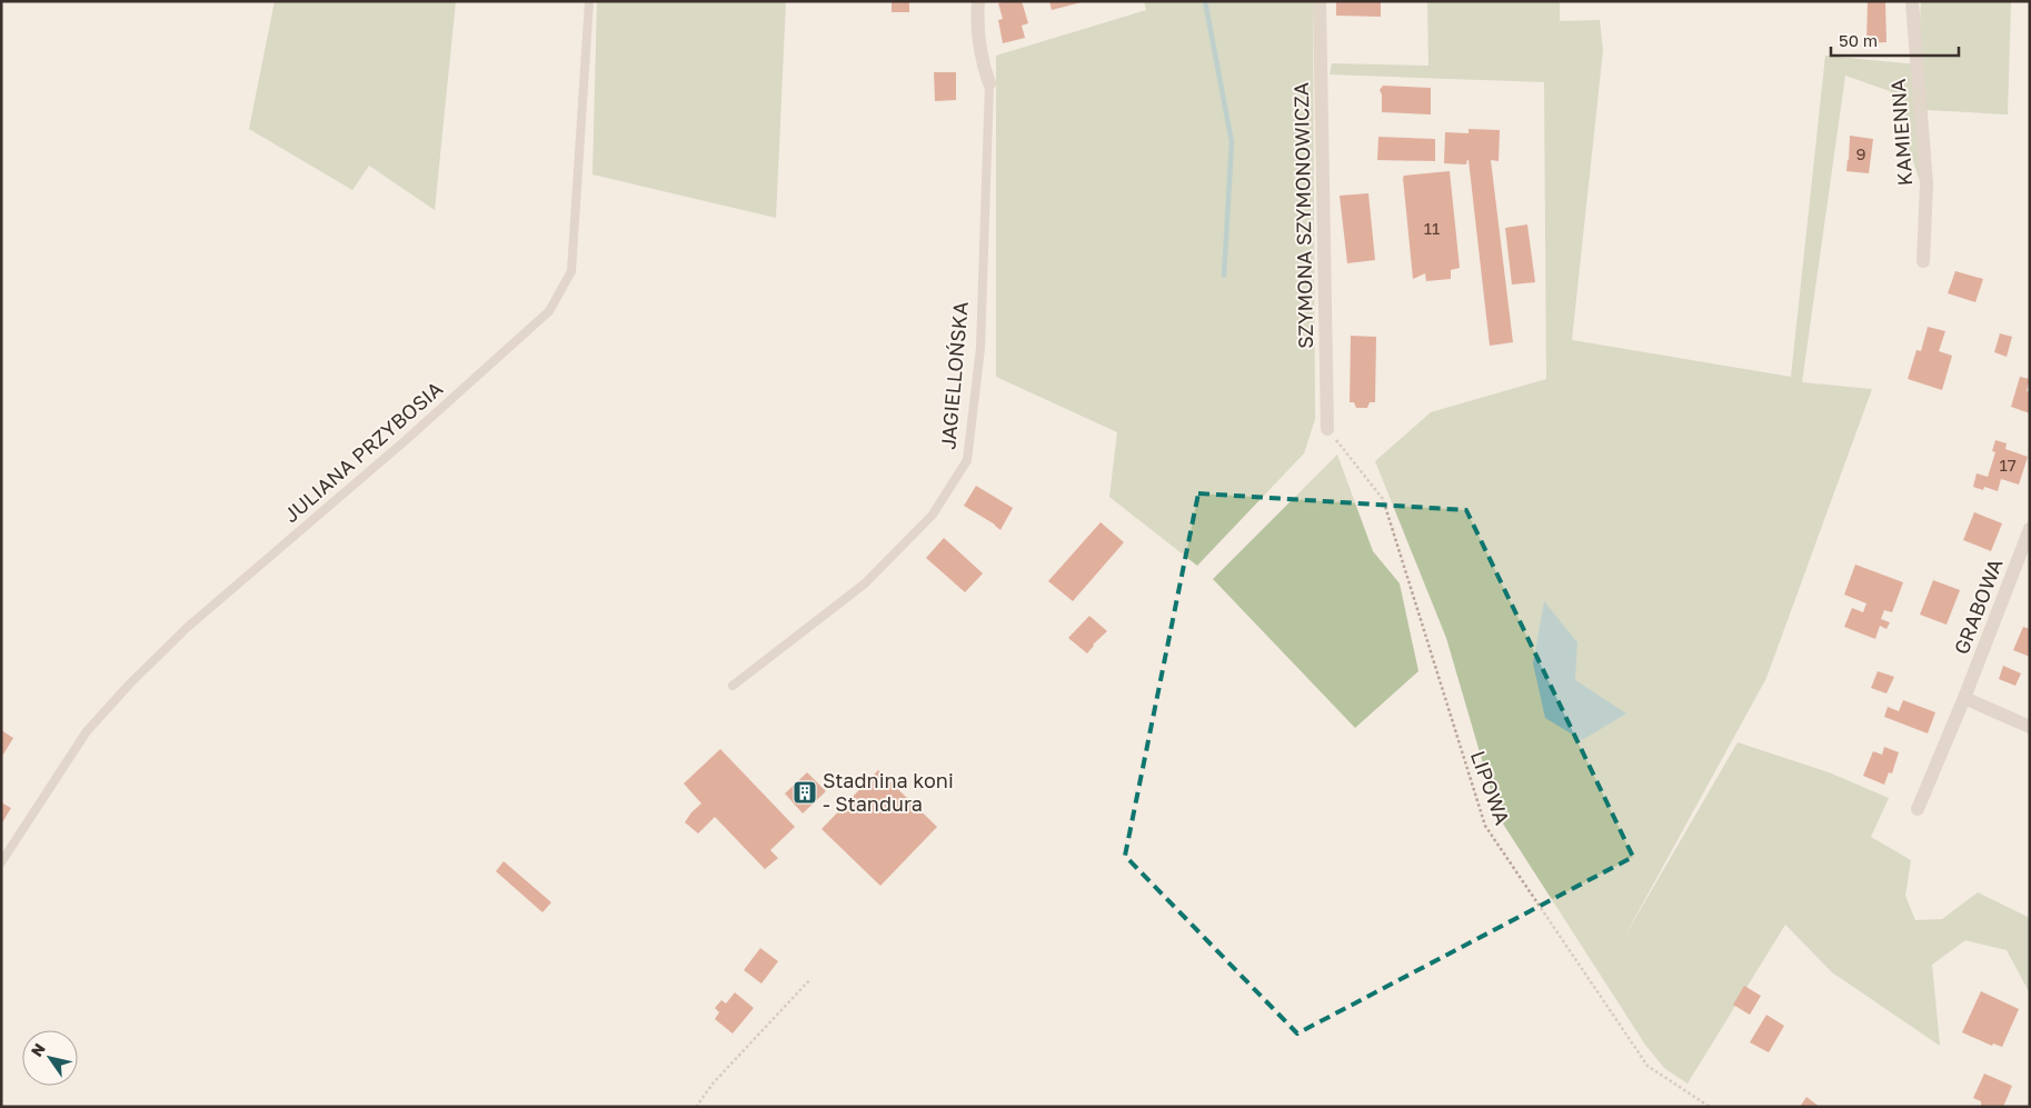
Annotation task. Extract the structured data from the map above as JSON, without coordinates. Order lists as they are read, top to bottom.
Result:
{
  "streets": {
    "street": [
      "KAMIENNA",
      "SZYMONA SZYMONOWICZA",
      "JAGIELLOŃSKA",
      "GRABOWA"
    ],
    "lane": ["JULIANA PRZYBOSIA"],
    "path": ["LIPOWA"]
  },
  "crossings": [
    ["SZYMONA SZYMONOWICZA", "LIPOWA"]
  ],
  "places": {
    "building": ["Stadnina koni - Standura"]
  },
  "house_numbers": ["9", "11", "17"],
  "scale_bar": "50 m",
  "north": "top left"
}
